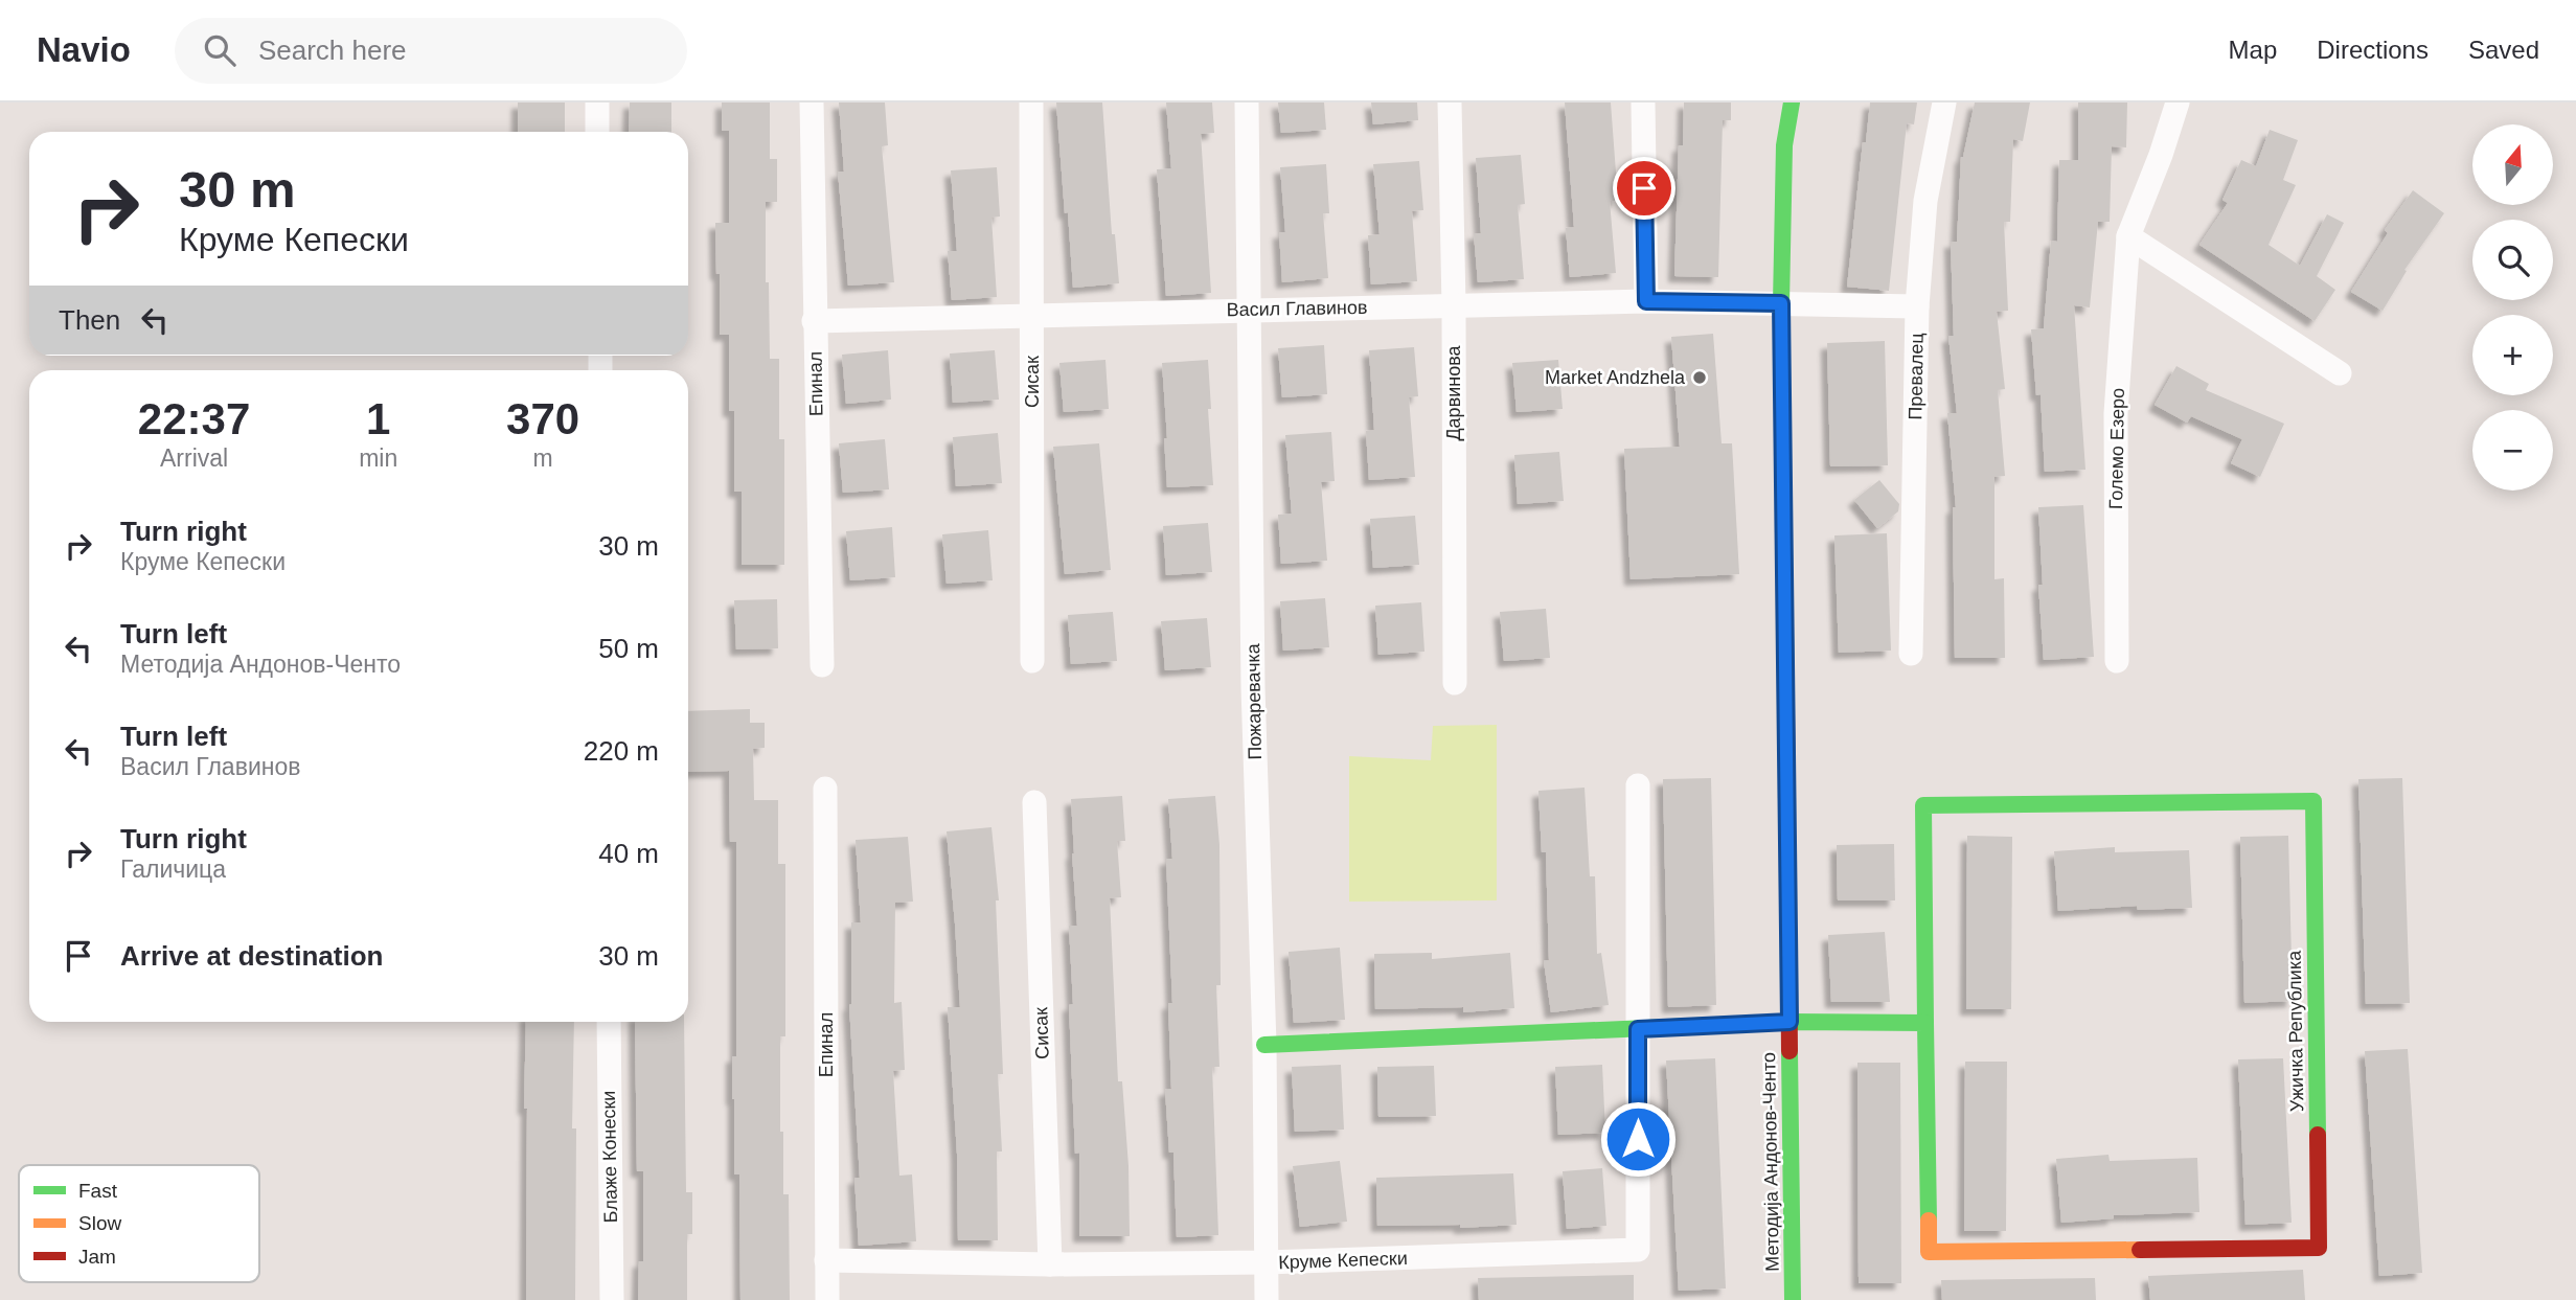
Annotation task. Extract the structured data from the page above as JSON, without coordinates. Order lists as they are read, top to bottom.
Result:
{
  "streets": {
    "street": [
      "Васил Главинов",
      "Превалец",
      "Сисак",
      "Епинал",
      "Дарвинова",
      "Големо Езеро",
      "Пожаревачка",
      "Ужичка Република",
      "Блаже Конески",
      "Методија Андонов-Ченто",
      "Круме Кепески"
    ]
  },
  "crossings": [
    ["Васил Главинов", "Превалец"],
    ["Васил Главинов", "Сисак"],
    ["Васил Главинов", "Епинал"],
    ["Васил Главинов", "Дарвинова"],
    ["Васил Главинов", "Пожаревачка"],
    ["Васил Главинов", "Методија Андонов-Ченто"],
    ["Сисак", "Круме Кепески"],
    ["Епинал", "Круме Кепески"],
    ["Пожаревачка", "Круме Кепески"]
  ],
  "places": ["Market Andzhela"],
  "legend": ["Fast", "Slow", "Jam"],
  "north": "top",
  "page": {
    "header": "Navio",
    "search": "Search here",
    "nav": ["Map", "Directions", "Saved"],
    "map_buttons": ["+", "−"],
    "turn": ["30 m", "Круме Кепески"],
    "then": "Then",
    "eta": [
      "22:37",
      "Arrival",
      "1",
      "min",
      "370",
      "m"
    ],
    "list": [
      {
        "name": "Turn right",
        "note": "Круме Кепески",
        "value": "30 m"
      },
      {
        "name": "Turn left",
        "note": "Методија Андонов-Ченто",
        "value": "50 m"
      },
      {
        "name": "Turn left",
        "note": "Васил Главинов",
        "value": "220 m"
      },
      {
        "name": "Turn right",
        "note": "Галичица",
        "value": "40 m"
      },
      {
        "name": "Arrive at destination",
        "value": "30 m"
      }
    ]
  }
}
